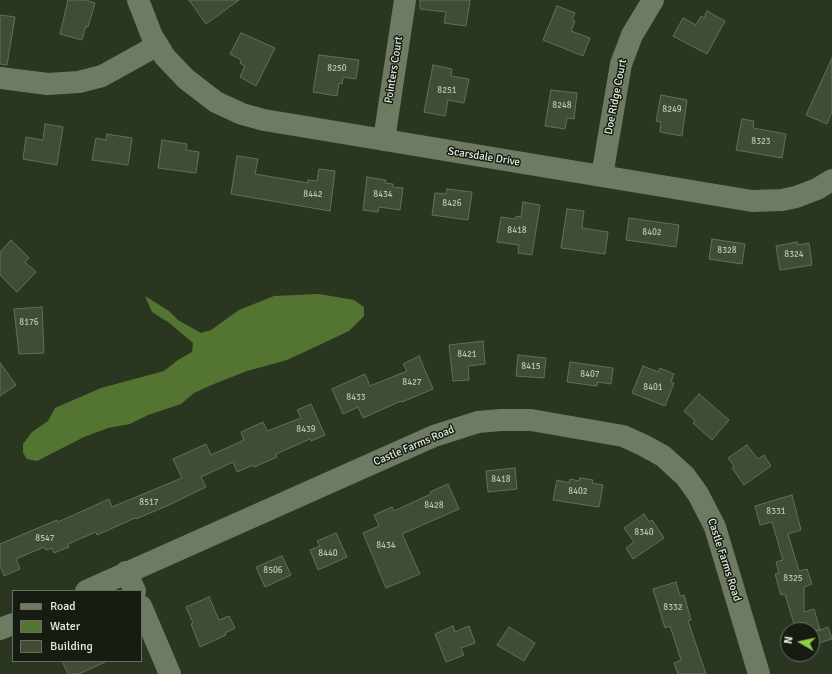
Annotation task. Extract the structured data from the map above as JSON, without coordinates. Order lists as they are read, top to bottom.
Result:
{
  "streets": {
    "street": [
      "Pointers Court",
      "Doe Ridge Court",
      "Scarsdale Drive",
      "Castle Farms Road"
    ]
  },
  "crossings": [
    ["Pointers Court", "Scarsdale Drive"],
    ["Doe Ridge Court", "Scarsdale Drive"]
  ],
  "house_numbers": [
    "8250",
    "8251",
    "8248",
    "8249",
    "8323",
    "8442",
    "8434",
    "8426",
    "8418",
    "8402",
    "8328",
    "8324",
    "8176",
    "8421",
    "8415",
    "8407",
    "8427",
    "8401",
    "8433",
    "8439",
    "8418",
    "8402",
    "8517",
    "8428",
    "8331",
    "8340",
    "8547",
    "8434",
    "8440",
    "8506",
    "8325",
    "8332"
  ],
  "legend": ["Road", "Water", "Building"],
  "north": "left"
}
